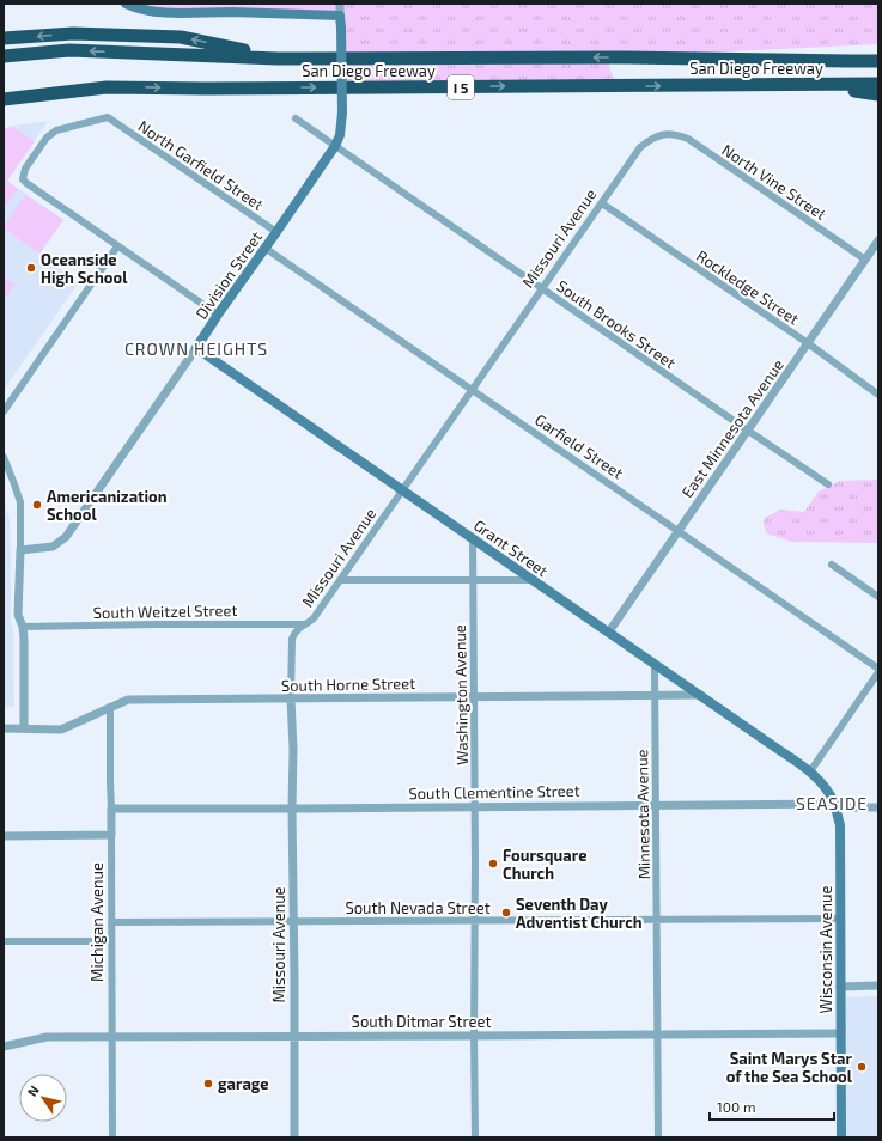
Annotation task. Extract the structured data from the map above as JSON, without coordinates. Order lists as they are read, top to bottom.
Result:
{
  "streets": {
    "highway": ["San Diego Freeway", "I 5"],
    "main road": ["Division Street", "Grant Street", "Wisconsin Avenue"],
    "street": [
      "North Garfield Street",
      "North Vine Street",
      "Missouri Avenue",
      "Rockledge Street",
      "South Brooks Street",
      "East Minnesota Avenue",
      "Garfield Street",
      "South Weitzel Street",
      "South Horne Street",
      "Washington Avenue",
      "South Clementine Street",
      "Minnesota Avenue",
      "South Nevada Street",
      "Michigan Avenue",
      "South Ditmar Street"
    ]
  },
  "crossings": [
    ["North Garfield Street", "Division Street"],
    ["North Vine Street", "Missouri Avenue"],
    ["North Vine Street", "East Minnesota Avenue"],
    ["Missouri Avenue", "Rockledge Street"],
    ["Missouri Avenue", "South Brooks Street"],
    ["Missouri Avenue", "Garfield Street"],
    ["Missouri Avenue", "Grant Street"],
    ["Missouri Avenue", "South Weitzel Street"],
    ["Missouri Avenue", "South Horne Street"],
    ["Missouri Avenue", "South Clementine Street"],
    ["Missouri Avenue", "South Nevada Street"],
    ["Missouri Avenue", "South Ditmar Street"],
    ["Division Street", "South Brooks Street"],
    ["Division Street", "Garfield Street"],
    ["Division Street", "Grant Street"],
    ["Rockledge Street", "East Minnesota Avenue"],
    ["South Brooks Street", "East Minnesota Avenue"],
    ["East Minnesota Avenue", "Garfield Street"],
    ["East Minnesota Avenue", "Grant Street"],
    ["Grant Street", "South Horne Street"],
    ["Grant Street", "Washington Avenue"],
    ["Grant Street", "Minnesota Avenue"],
    ["Grant Street", "Wisconsin Avenue"],
    ["South Horne Street", "Washington Avenue"],
    ["South Horne Street", "Minnesota Avenue"],
    ["South Horne Street", "Michigan Avenue"],
    ["Washington Avenue", "South Clementine Street"],
    ["Washington Avenue", "South Nevada Street"],
    ["Washington Avenue", "South Ditmar Street"],
    ["South Clementine Street", "Minnesota Avenue"],
    ["South Clementine Street", "Michigan Avenue"],
    ["South Clementine Street", "Wisconsin Avenue"],
    ["Minnesota Avenue", "South Nevada Street"],
    ["Minnesota Avenue", "South Ditmar Street"],
    ["South Nevada Street", "Michigan Avenue"],
    ["South Nevada Street", "Wisconsin Avenue"],
    ["Michigan Avenue", "South Ditmar Street"],
    ["Wisconsin Avenue", "South Ditmar Street"]
  ],
  "districts": ["CROWN HEIGHTS", "SEASIDE"],
  "places": [
    "Oceanside High School",
    "Americanization School",
    "Foursquare Church",
    "Seventh Day Adventist Church",
    "Saint Marys Star of the Sea School",
    "garage"
  ],
  "scale_bar": "100 m",
  "north": "top left"
}
